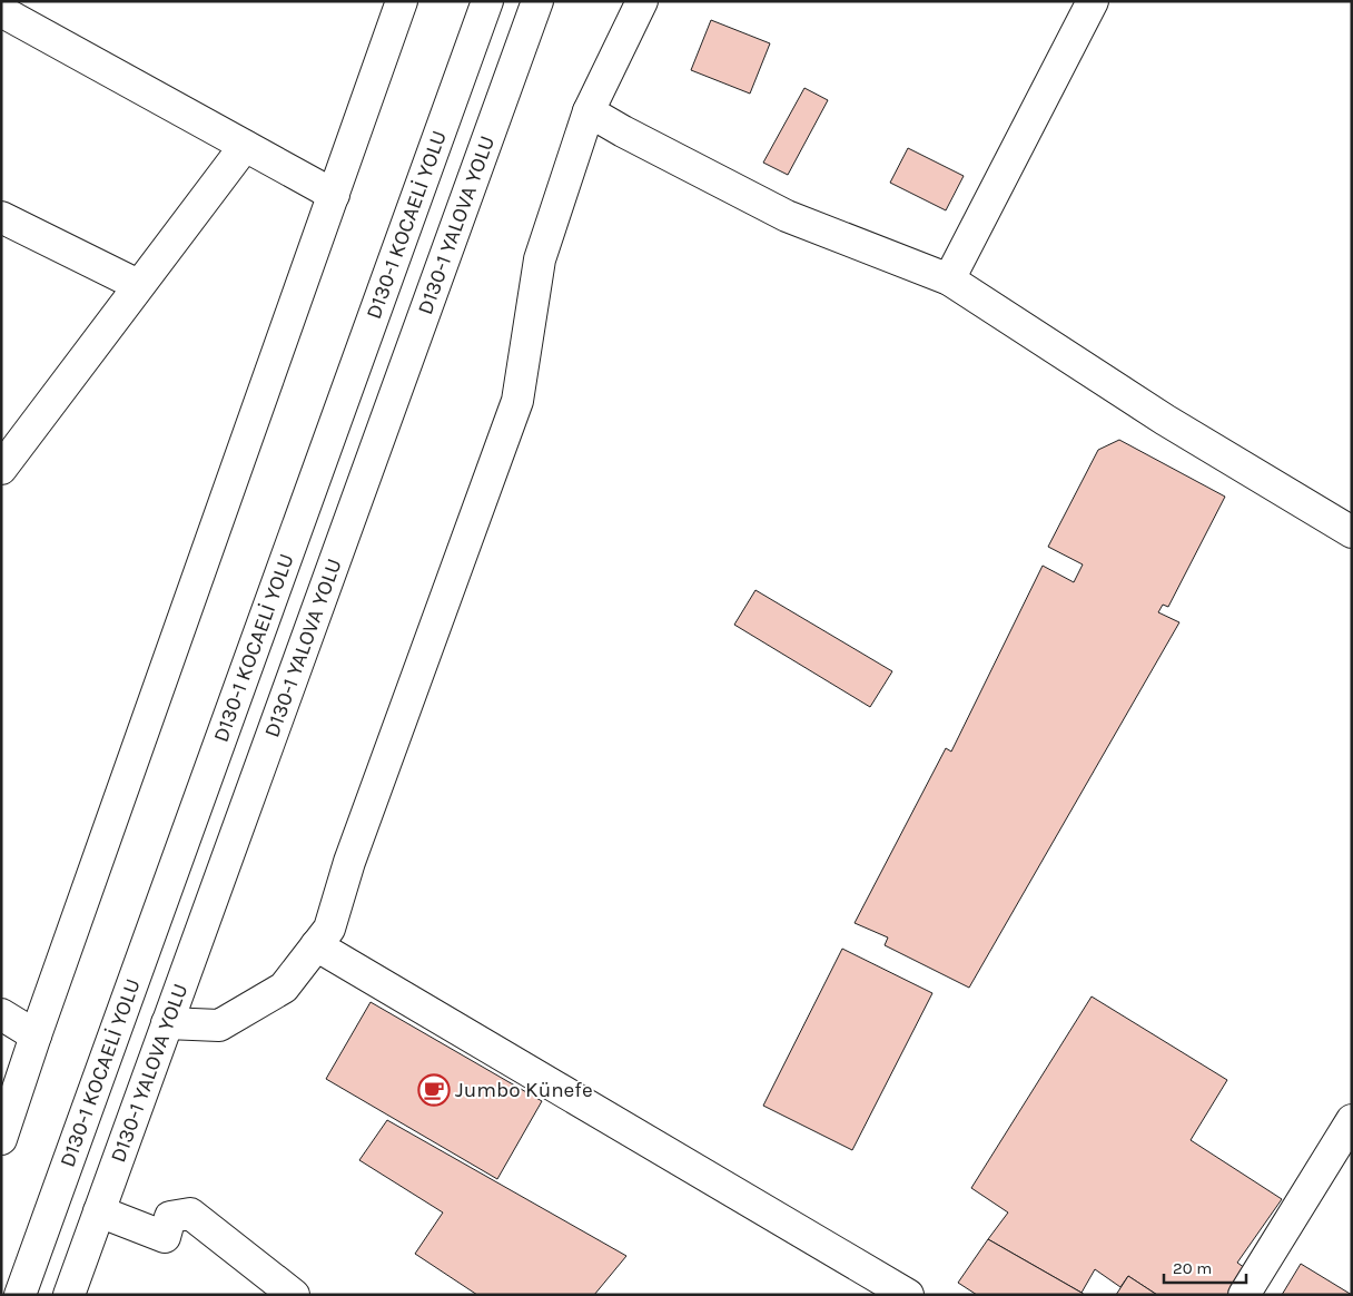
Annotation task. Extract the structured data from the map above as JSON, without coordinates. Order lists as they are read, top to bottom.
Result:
{
  "streets": {
    "main road": ["D130-1 KOCAELİ YOLU", "D130-1 YALOVA YOLU"]
  },
  "places": {
    "cafe": ["Jumbo Künefe"]
  },
  "scale_bar": "20 m"
}
